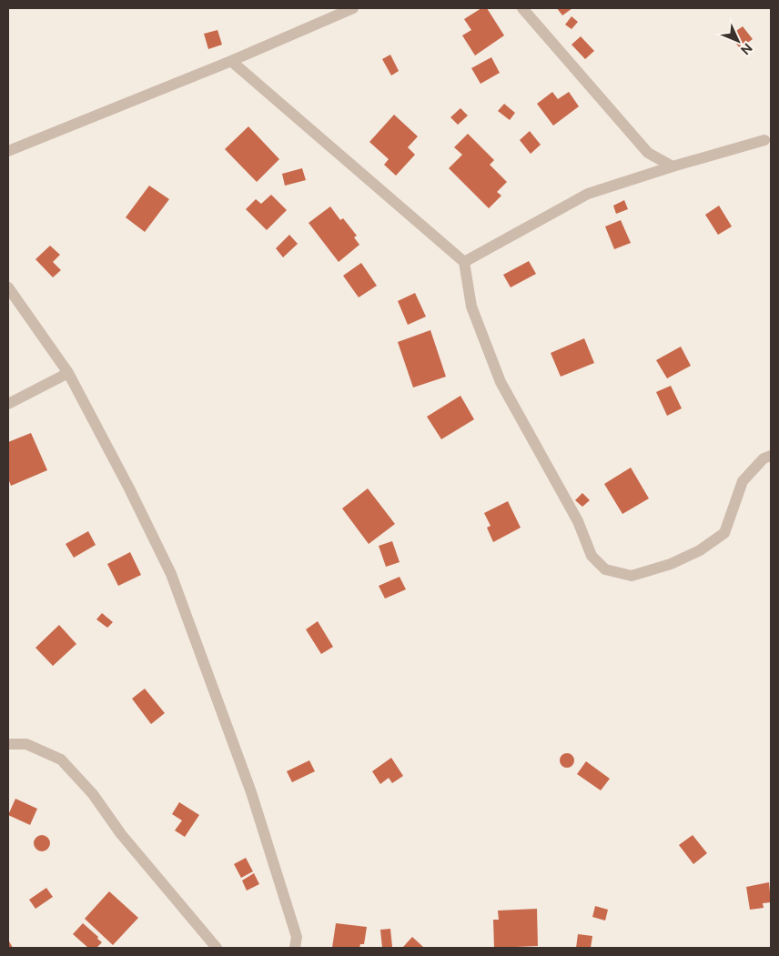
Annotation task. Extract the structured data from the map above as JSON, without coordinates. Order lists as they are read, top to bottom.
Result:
{
  "north": "bottom right"
}
